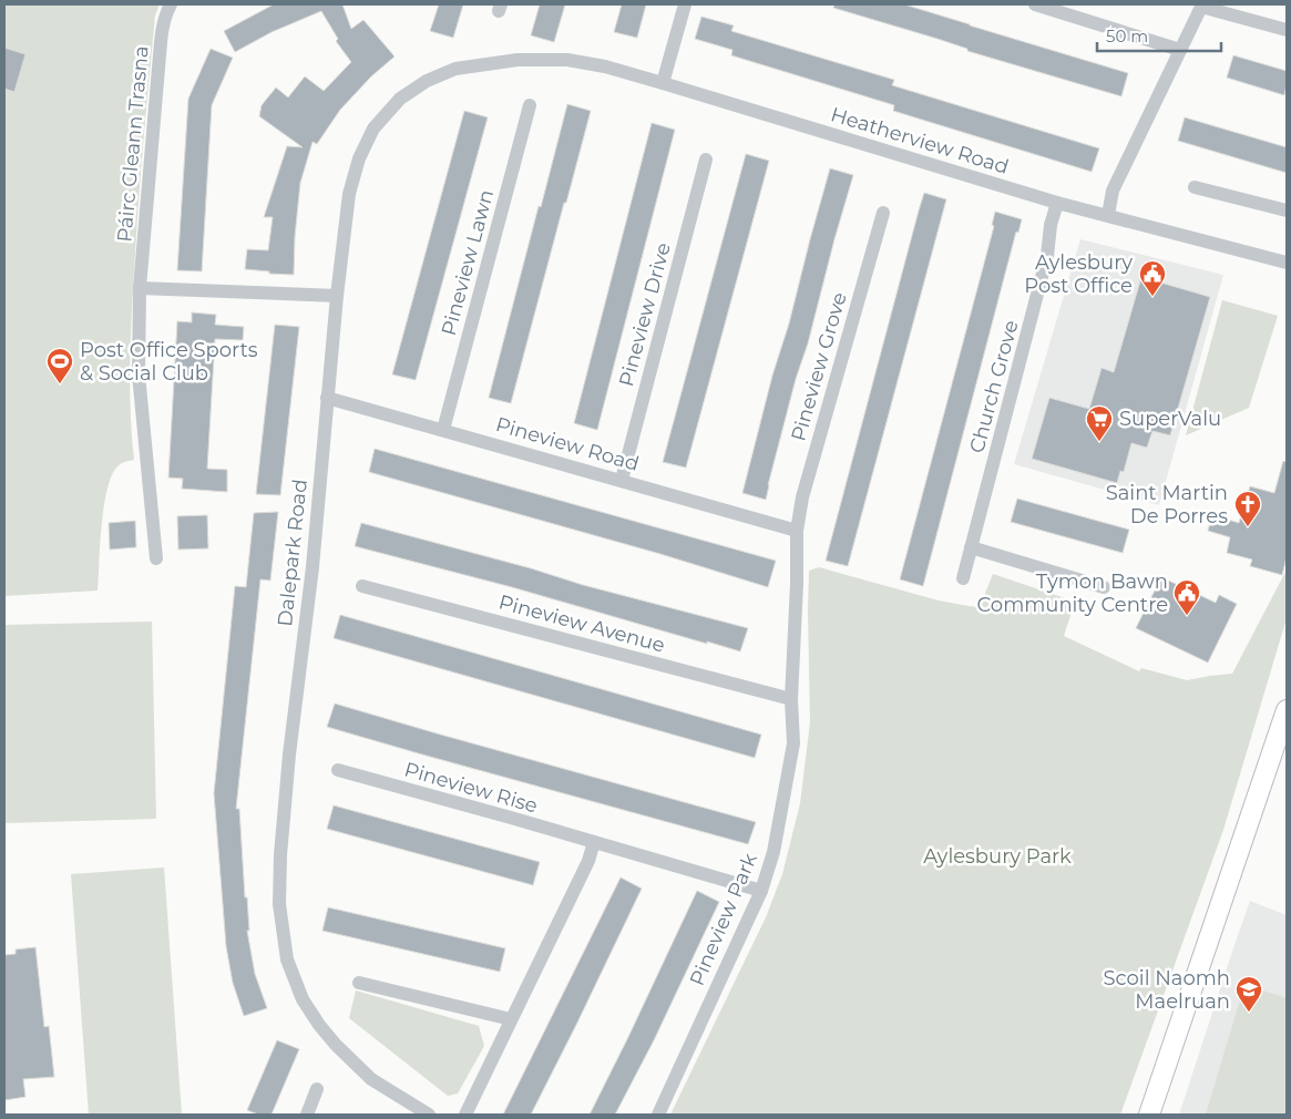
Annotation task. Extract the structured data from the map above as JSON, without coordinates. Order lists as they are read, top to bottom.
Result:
{
  "streets": {
    "street": [
      "Heatherview Road",
      "Páirc Gleann Trasna",
      "Pineview Lawn",
      "Pineview Drive",
      "Pineview Grove",
      "Church Grove",
      "Pineview Road",
      "Dalepark Road",
      "Pineview Avenue",
      "Pineview Rise",
      "Pineview Park"
    ]
  },
  "crossings": [
    ["Heatherview Road", "Church Grove"],
    ["Heatherview Road", "Dalepark Road"],
    ["Pineview Lawn", "Pineview Road"],
    ["Pineview Drive", "Pineview Road"],
    ["Pineview Grove", "Pineview Road"],
    ["Pineview Grove", "Pineview Park"],
    ["Pineview Road", "Dalepark Road"],
    ["Pineview Road", "Pineview Park"],
    ["Pineview Avenue", "Pineview Park"],
    ["Pineview Rise", "Pineview Park"]
  ],
  "parks": ["Aylesbury Park"],
  "places": {
    "public building": ["Aylesbury Post Office", "Tymon Bawn Community Centre"],
    "sports": ["Post Office Sports & Social Club"],
    "supermarket": ["SuperValu"],
    "church": ["Saint Martin De Porres"],
    "school or university": ["Scoil Naomh Maelruan"]
  },
  "scale_bar": "50 m"
}
